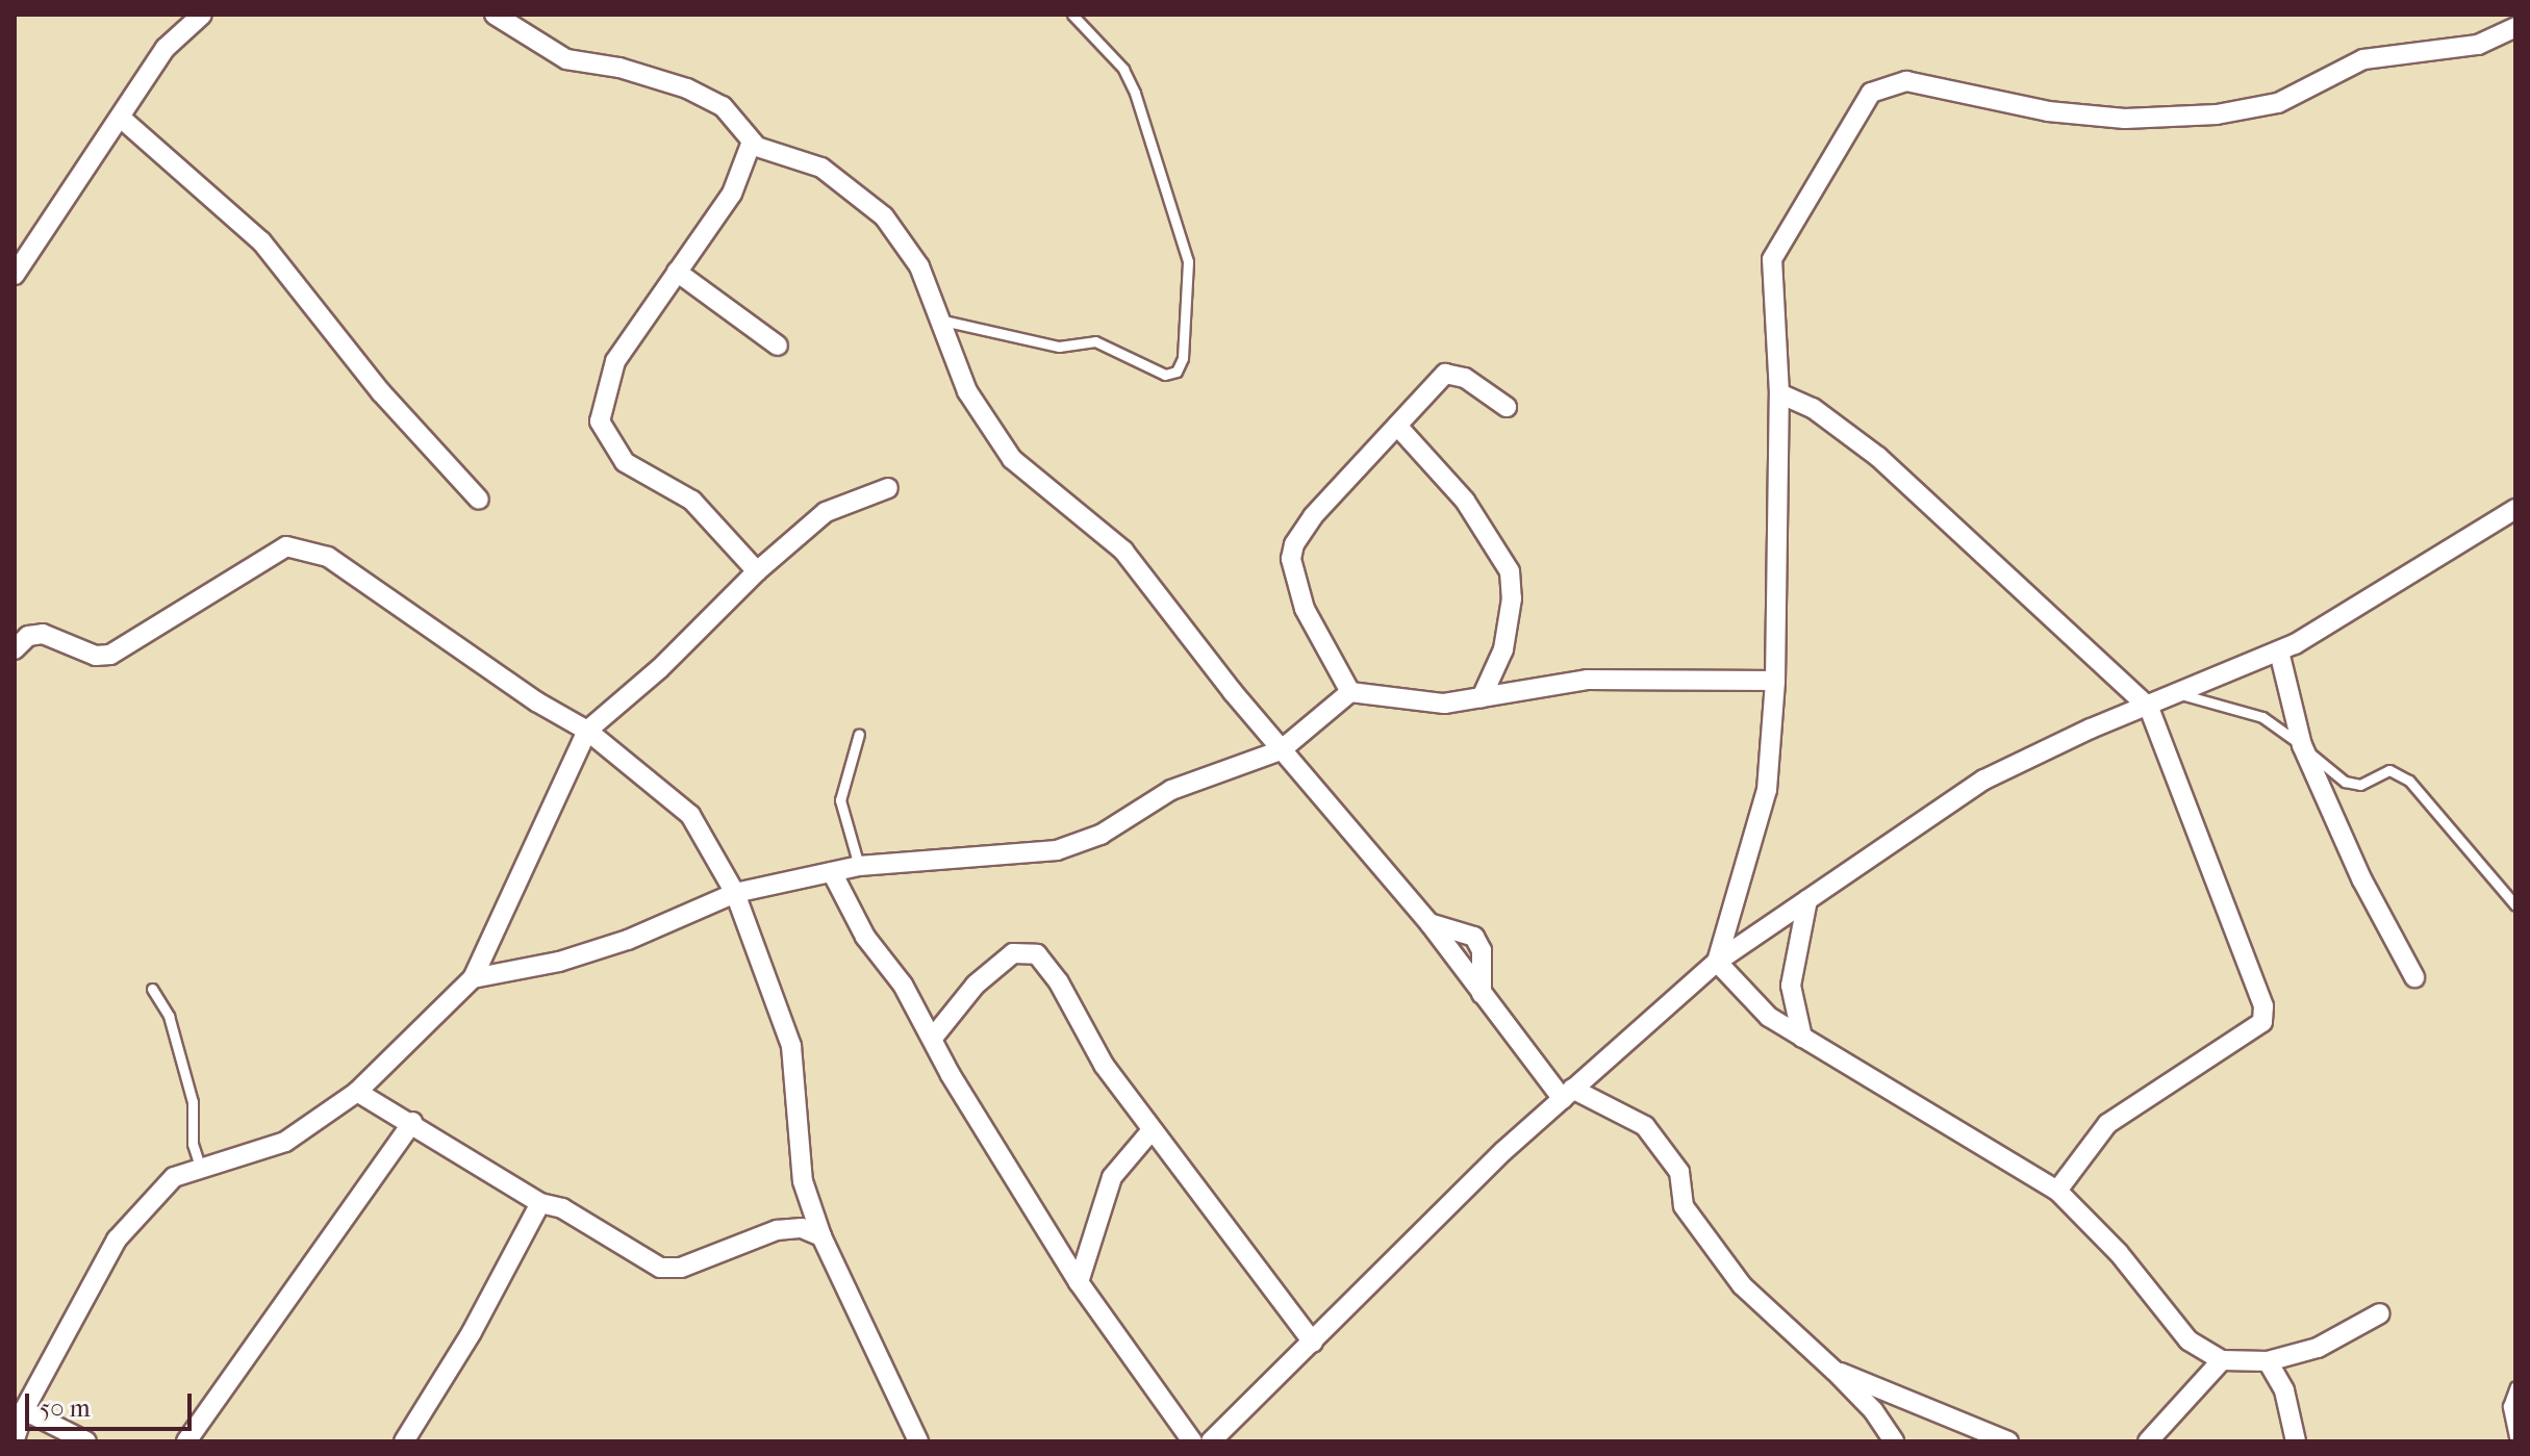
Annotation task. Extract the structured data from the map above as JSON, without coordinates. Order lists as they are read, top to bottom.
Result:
{
  "scale_bar": "50 m"
}
